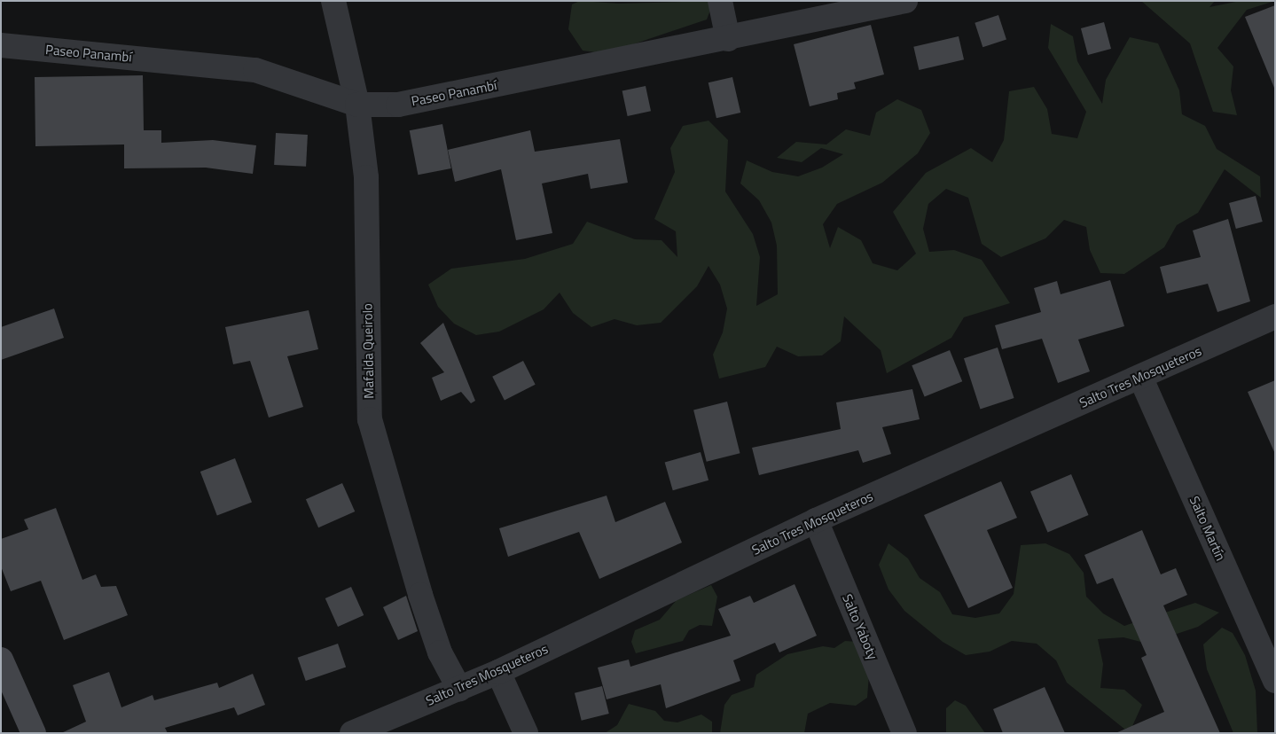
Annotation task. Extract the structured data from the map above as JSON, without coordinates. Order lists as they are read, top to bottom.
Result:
{
  "streets": {
    "street": [
      "Paseo Panambí",
      "Mafalda Queirolo",
      "Salto Tres Mosqueteros",
      "Salto Martín",
      "Salto Yaboty"
    ]
  },
  "crossings": [
    ["Paseo Panambí", "Mafalda Queirolo"],
    ["Mafalda Queirolo", "Salto Tres Mosqueteros"],
    ["Salto Tres Mosqueteros", "Salto Martín"],
    ["Salto Tres Mosqueteros", "Salto Yaboty"]
  ]
}
